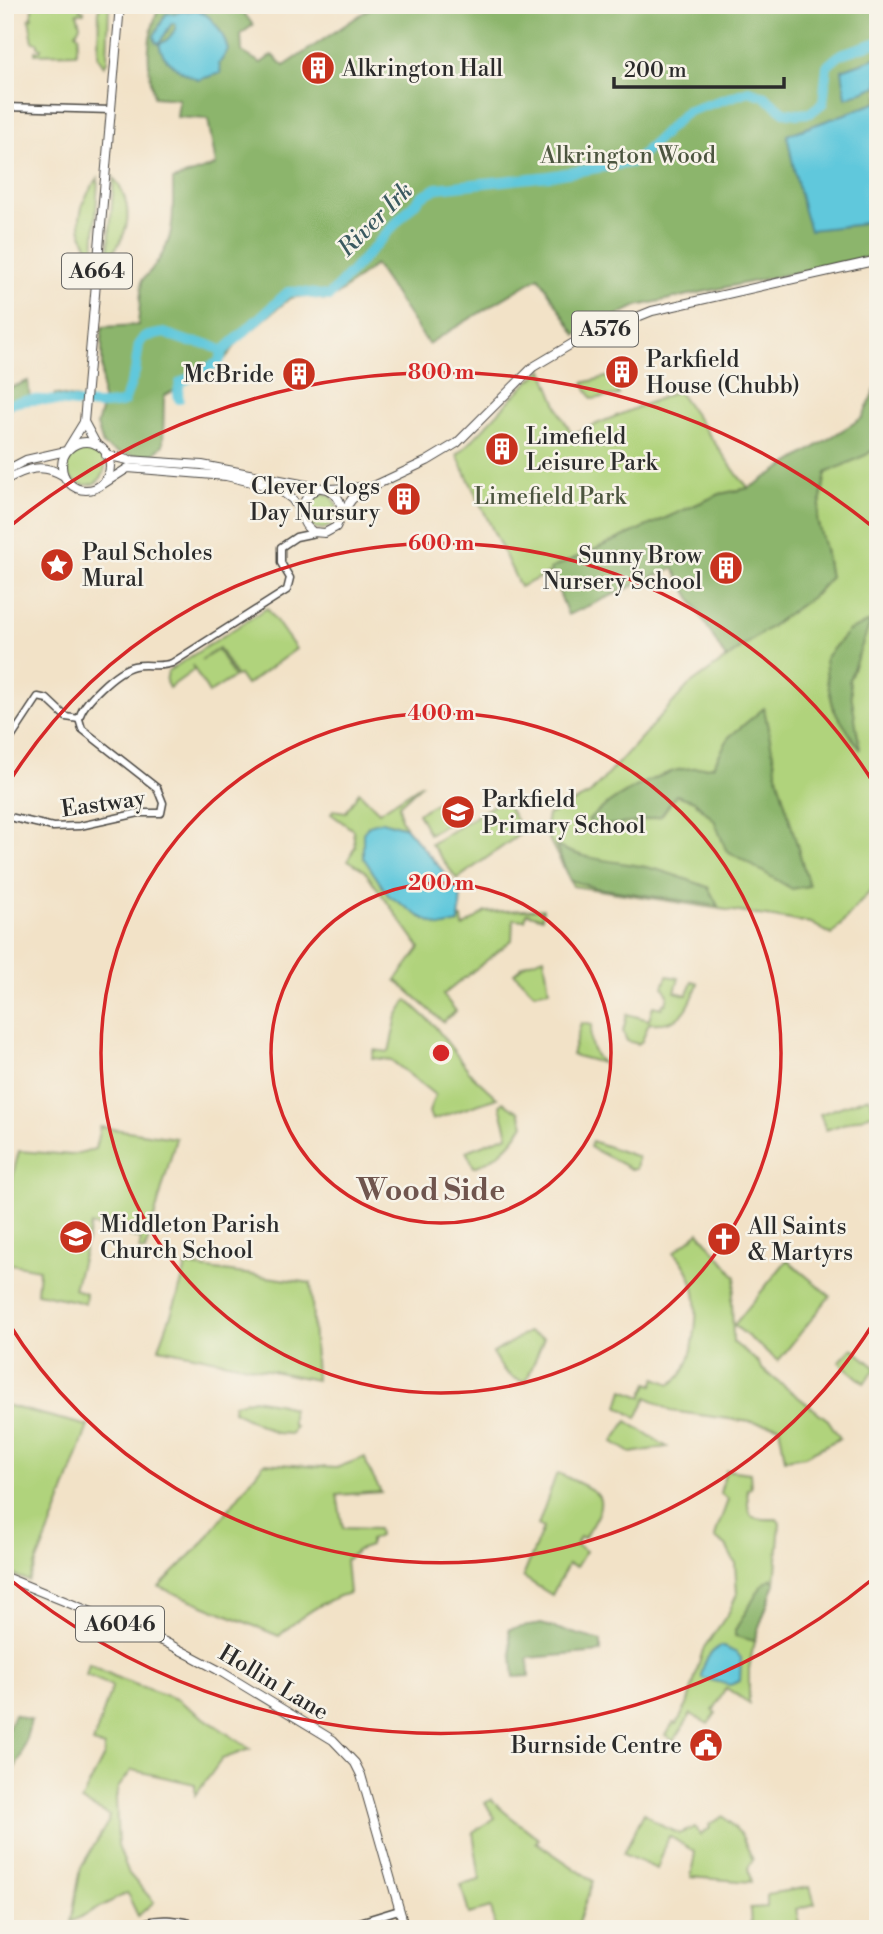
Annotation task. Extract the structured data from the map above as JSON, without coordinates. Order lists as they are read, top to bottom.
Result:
{
  "streets": {
    "main road": [
      "A664",
      "A576",
      "A6046",
      "Hollin Lane"
    ],
    "street": ["Eastway"]
  },
  "crossings": [
    ["A664", "A576"]
  ],
  "districts": ["Wood Side"],
  "water": ["River Irk"],
  "parks": ["Alkrington Wood", "Limefield Park"],
  "places": {
    "building": [
      "Alkrington Hall",
      "Parkfield House (Chubb)",
      "McBride",
      "Limefield Leisure Park",
      "Clever Clogs Day Nursury",
      "Sunny Brow Nursery School"
    ],
    "place": ["Paul Scholes Mural"],
    "school or university": ["Parkfield Primary School", "Middleton Parish Church School"],
    "church": ["All Saints & Martyrs"],
    "public building": ["Burnside Centre"]
  },
  "scale_bar": "200 m",
  "rings": [
    "800 m",
    "600 m",
    "400 m",
    "200 m"
  ]
}
